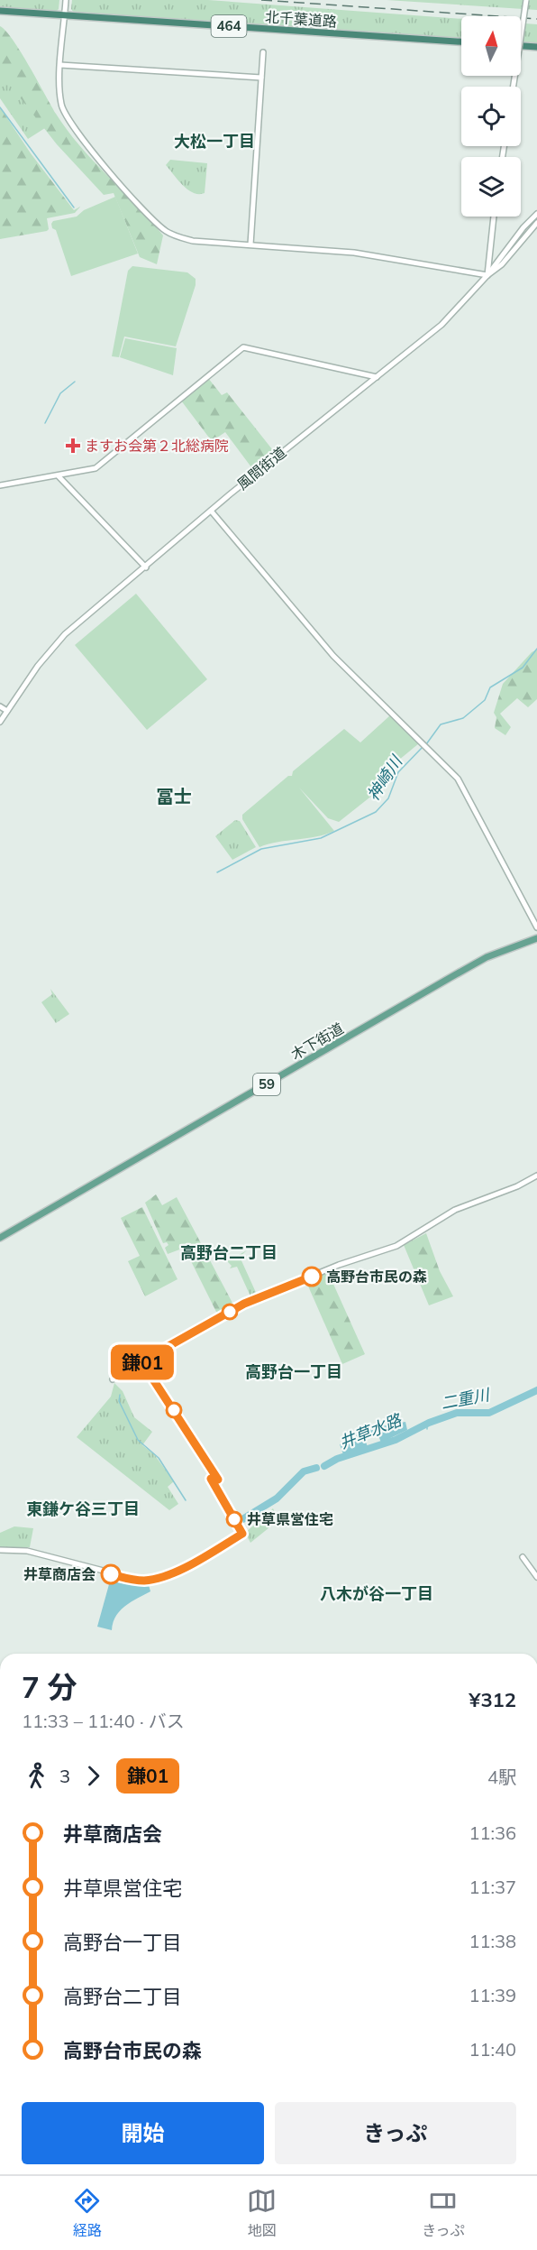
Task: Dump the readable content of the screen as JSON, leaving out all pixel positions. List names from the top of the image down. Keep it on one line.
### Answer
{"streets":{"highway":["北千葉道路","464"],"main road":["木下街道","59"],"street":["風間街道"]},"districts":["大松一丁目","冨士","高野台二丁目","高野台一丁目","東鎌ケ谷三丁目","八木が谷一丁目"],"water":["神崎川","二重川","井草水路"],"places":{"health":["ますお会第２北総病院"],"other":["高野台市民の森","井草県営住宅","井草商店会"]},"lines":["bus line 鎌01"],"north":"top","page":{"on_map":"鎌01","heading":["7 分","11:33 – 11:40 · バス","¥312"],"legs":["3","鎌01","4駅"],"list":[{"name":"井草商店会","value":"11:36"},{"name":"井草県営住宅","value":"11:37"},{"name":"高野台一丁目","value":"11:38"},{"name":"高野台二丁目","value":"11:39"},{"name":"高野台市民の森","value":"11:40"}],"buttons":["開始","きっぷ"],"tabs":["経路","地図","きっぷ"]}}
